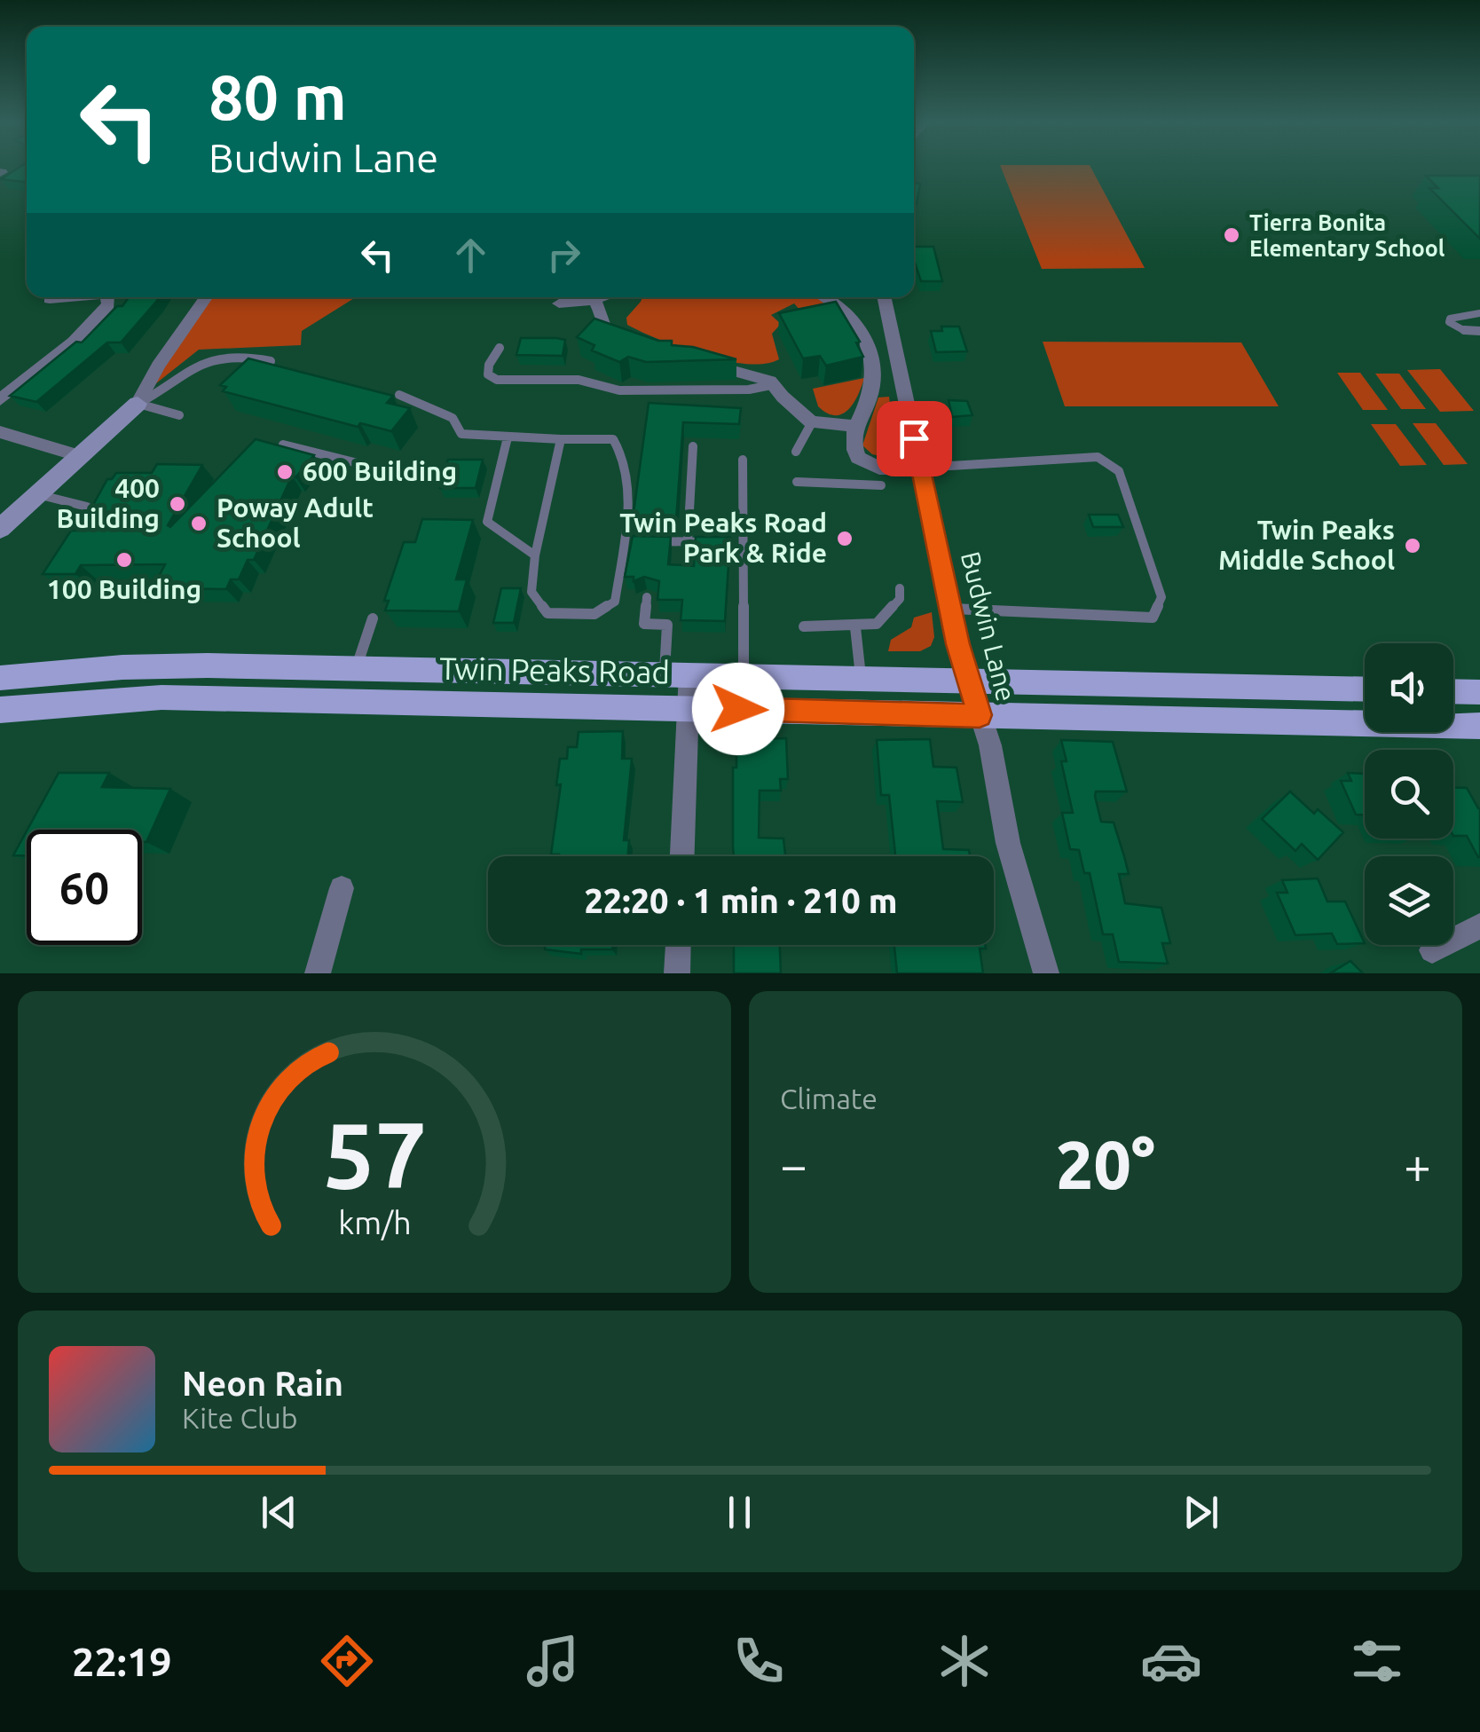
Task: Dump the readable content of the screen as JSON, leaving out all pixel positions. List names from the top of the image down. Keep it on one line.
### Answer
{"streets":{"main road":["Twin Peaks Road"],"street":["Budwin Lane"]},"crossings":[["Budwin Lane","Twin Peaks Road"]],"places":["Tierra Bonita Elementary School","600 Building","400 Building","Poway Adult School","Twin Peaks Road Park & Ride","Twin Peaks Middle School","100 Building"],"page":{"turn":["80 m","Budwin Lane"],"limit":"60","trip":"22:20 · 1 min · 210 m","tile":"Climate","heat":["−","20°","+"],"song":["Neon Rain","Kite Club"],"tabs":"22:19","gauge":["57","km/h"]}}
